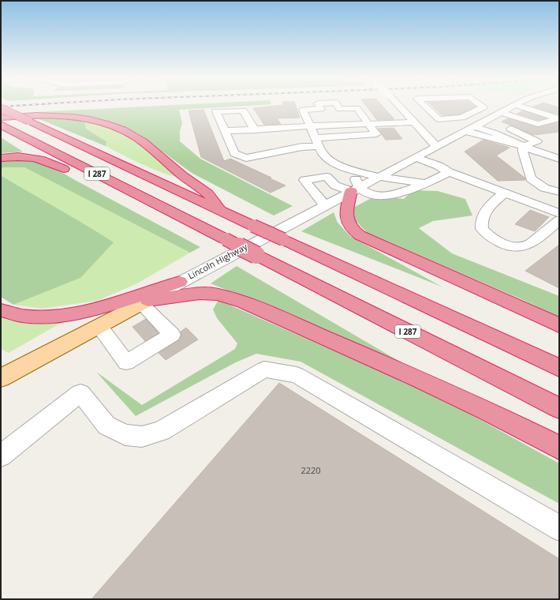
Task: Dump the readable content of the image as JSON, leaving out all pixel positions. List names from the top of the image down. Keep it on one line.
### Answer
{"streets":{"highway":["I 287"],"main road":["Lincoln Highway"]},"house_numbers":["2220"]}
